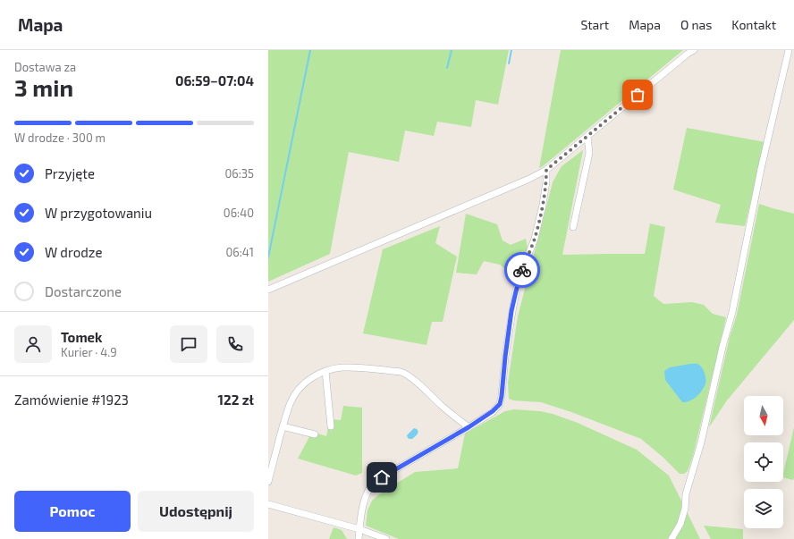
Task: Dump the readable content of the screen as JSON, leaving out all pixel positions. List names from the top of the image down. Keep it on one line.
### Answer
{"north":"bottom","page":{"header":"Mapa","nav":["Start","Mapa","O nas","Kontakt"],"heading":["3 min","Dostawa za","06:59–07:04"],"panel":["Tomek","Kurier · 4.9","Zamówienie #1923","122 zł"],"bar":"W drodze · 300 m","list":[["Przyjęte","06:35"],["W przygotowaniu","06:40"],["W drodze","06:41"],"Dostarczone"],"buttons":["Pomoc","Udostępnij"]}}
